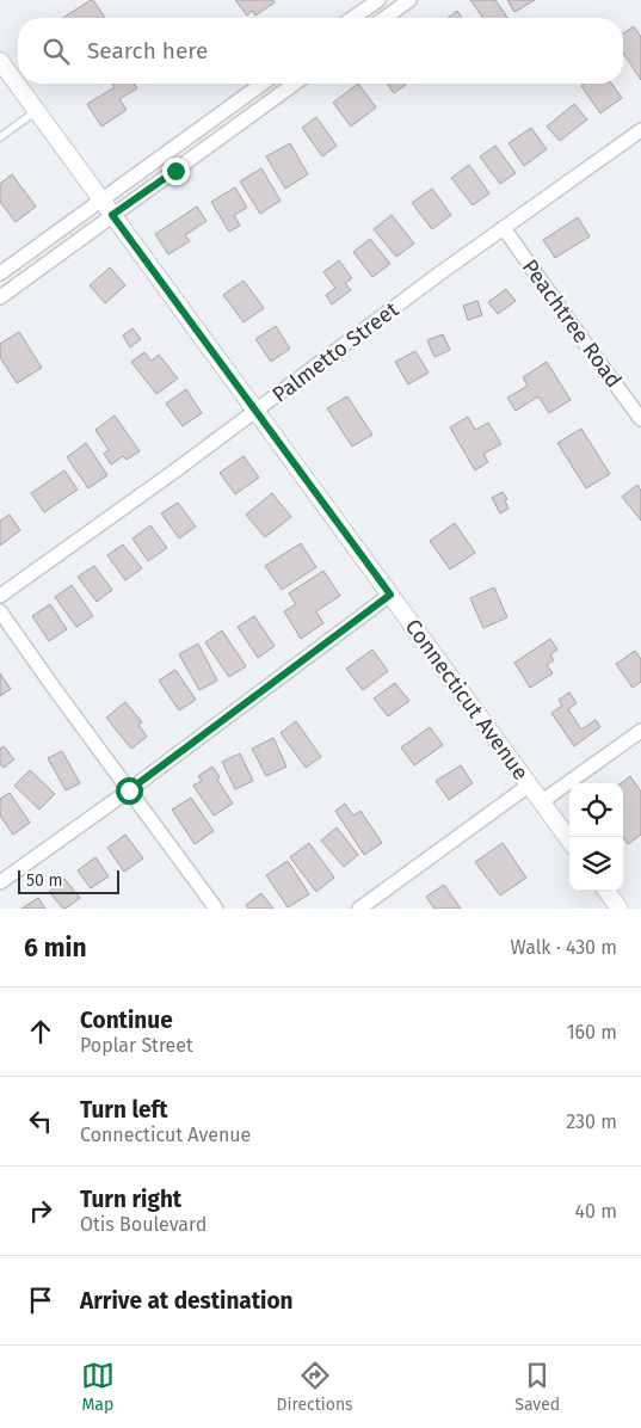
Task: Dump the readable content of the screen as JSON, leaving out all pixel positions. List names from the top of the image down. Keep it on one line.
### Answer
{"streets":{"street":["Peachtree Road","Palmetto Street","Connecticut Avenue"]},"crossings":[["Peachtree Road","Palmetto Street"],["Palmetto Street","Connecticut Avenue"]],"scale_bar":"50 m","page":{"search":"Search here","scale":"50 m","heading":["6 min","Walk · 430 m"],"list":[["Continue","Poplar Street","160 m"],["Turn left","Connecticut Avenue","230 m"],["Turn right","Otis Boulevard","40 m"],"Arrive at destination"],"nav":["Map","Directions","Saved"]}}
